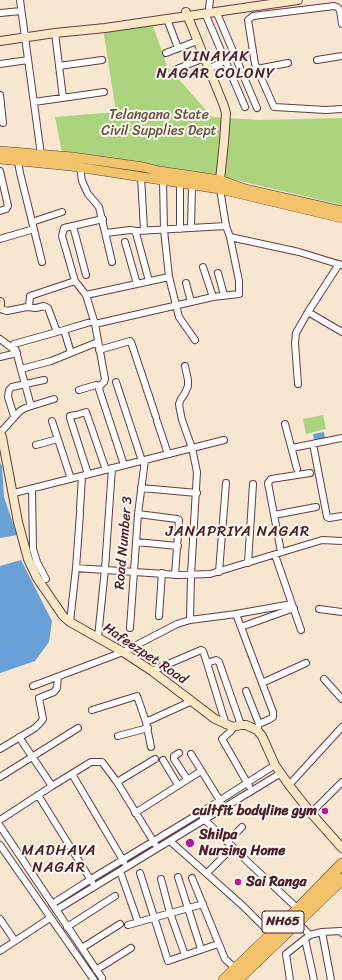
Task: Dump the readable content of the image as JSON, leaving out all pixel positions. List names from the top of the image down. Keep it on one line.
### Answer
{"streets":{"highway":["NH65"],"street":["Road Number 3","Hafeezpet Road"]},"districts":["VINAYAK NAGAR COLONY","JANAPRIYA NAGAR","MADHAVA NAGAR"],"parks":["Telangana State Civil Supplies Dept"],"places":["cultfit bodyline gym","Shilpa Nursing Home","Sai Ranga"]}
